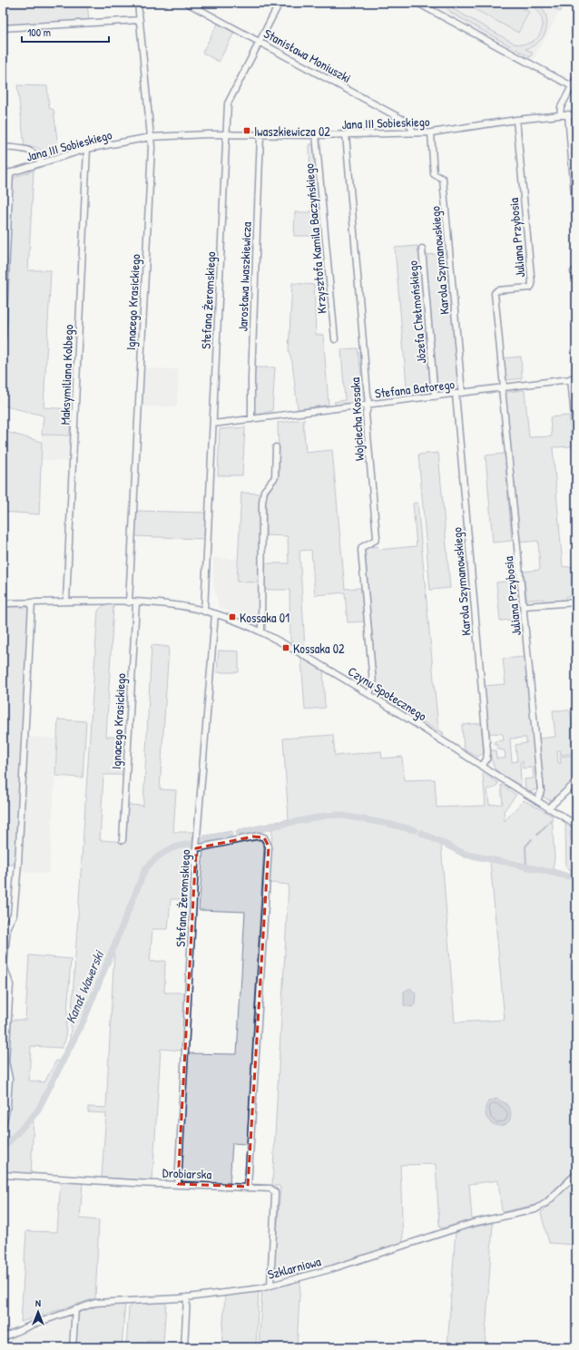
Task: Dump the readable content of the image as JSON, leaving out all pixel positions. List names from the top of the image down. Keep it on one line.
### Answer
{"streets":{"street":["Stanisława Moniuszki","Jana III Sobieskiego","Juliana Przybosia","Krzysztofa Kamila Baczyńskiego","Karola Szymanowskiego","Jarosława Iwaszkiewicza","Stefana Żeromskiego","Ignacego Krasickiego","Józefa Chełmońskiego","Maksymiliana Kolbego","Stefana Batorego","Wojciecha Kossaka","Czynu Społecznego","Drobiarska","Szklarniowa"]},"crossings":[["Stanisława Moniuszki","Jana III Sobieskiego"],["Stanisława Moniuszki","Stefana Żeromskiego"],["Jana III Sobieskiego","Juliana Przybosia"],["Jana III Sobieskiego","Krzysztofa Kamila Baczyńskiego"],["Jana III Sobieskiego","Karola Szymanowskiego"],["Jana III Sobieskiego","Jarosława Iwaszkiewicza"],["Jana III Sobieskiego","Stefana Żeromskiego"],["Jana III Sobieskiego","Ignacego Krasickiego"],["Jana III Sobieskiego","Maksymiliana Kolbego"],["Jana III Sobieskiego","Wojciecha Kossaka"],["Juliana Przybosia","Stefana Batorego"],["Juliana Przybosia","Czynu Społecznego"],["Karola Szymanowskiego","Stefana Batorego"],["Karola Szymanowskiego","Czynu Społecznego"],["Jarosława Iwaszkiewicza","Stefana Batorego"],["Stefana Żeromskiego","Stefana Batorego"],["Stefana Żeromskiego","Czynu Społecznego"],["Stefana Żeromskiego","Drobiarska"],["Ignacego Krasickiego","Czynu Społecznego"],["Józefa Chełmońskiego","Stefana Batorego"],["Maksymiliana Kolbego","Czynu Społecznego"],["Stefana Batorego","Wojciecha Kossaka"],["Wojciecha Kossaka","Czynu Społecznego"],["Drobiarska","Szklarniowa"]],"water":["Kanał Wawerski"],"places":{"transit":["Iwaszkiewicza 02","Kossaka 01","Kossaka 02"]},"scale_bar":"100 m","north":"top"}
